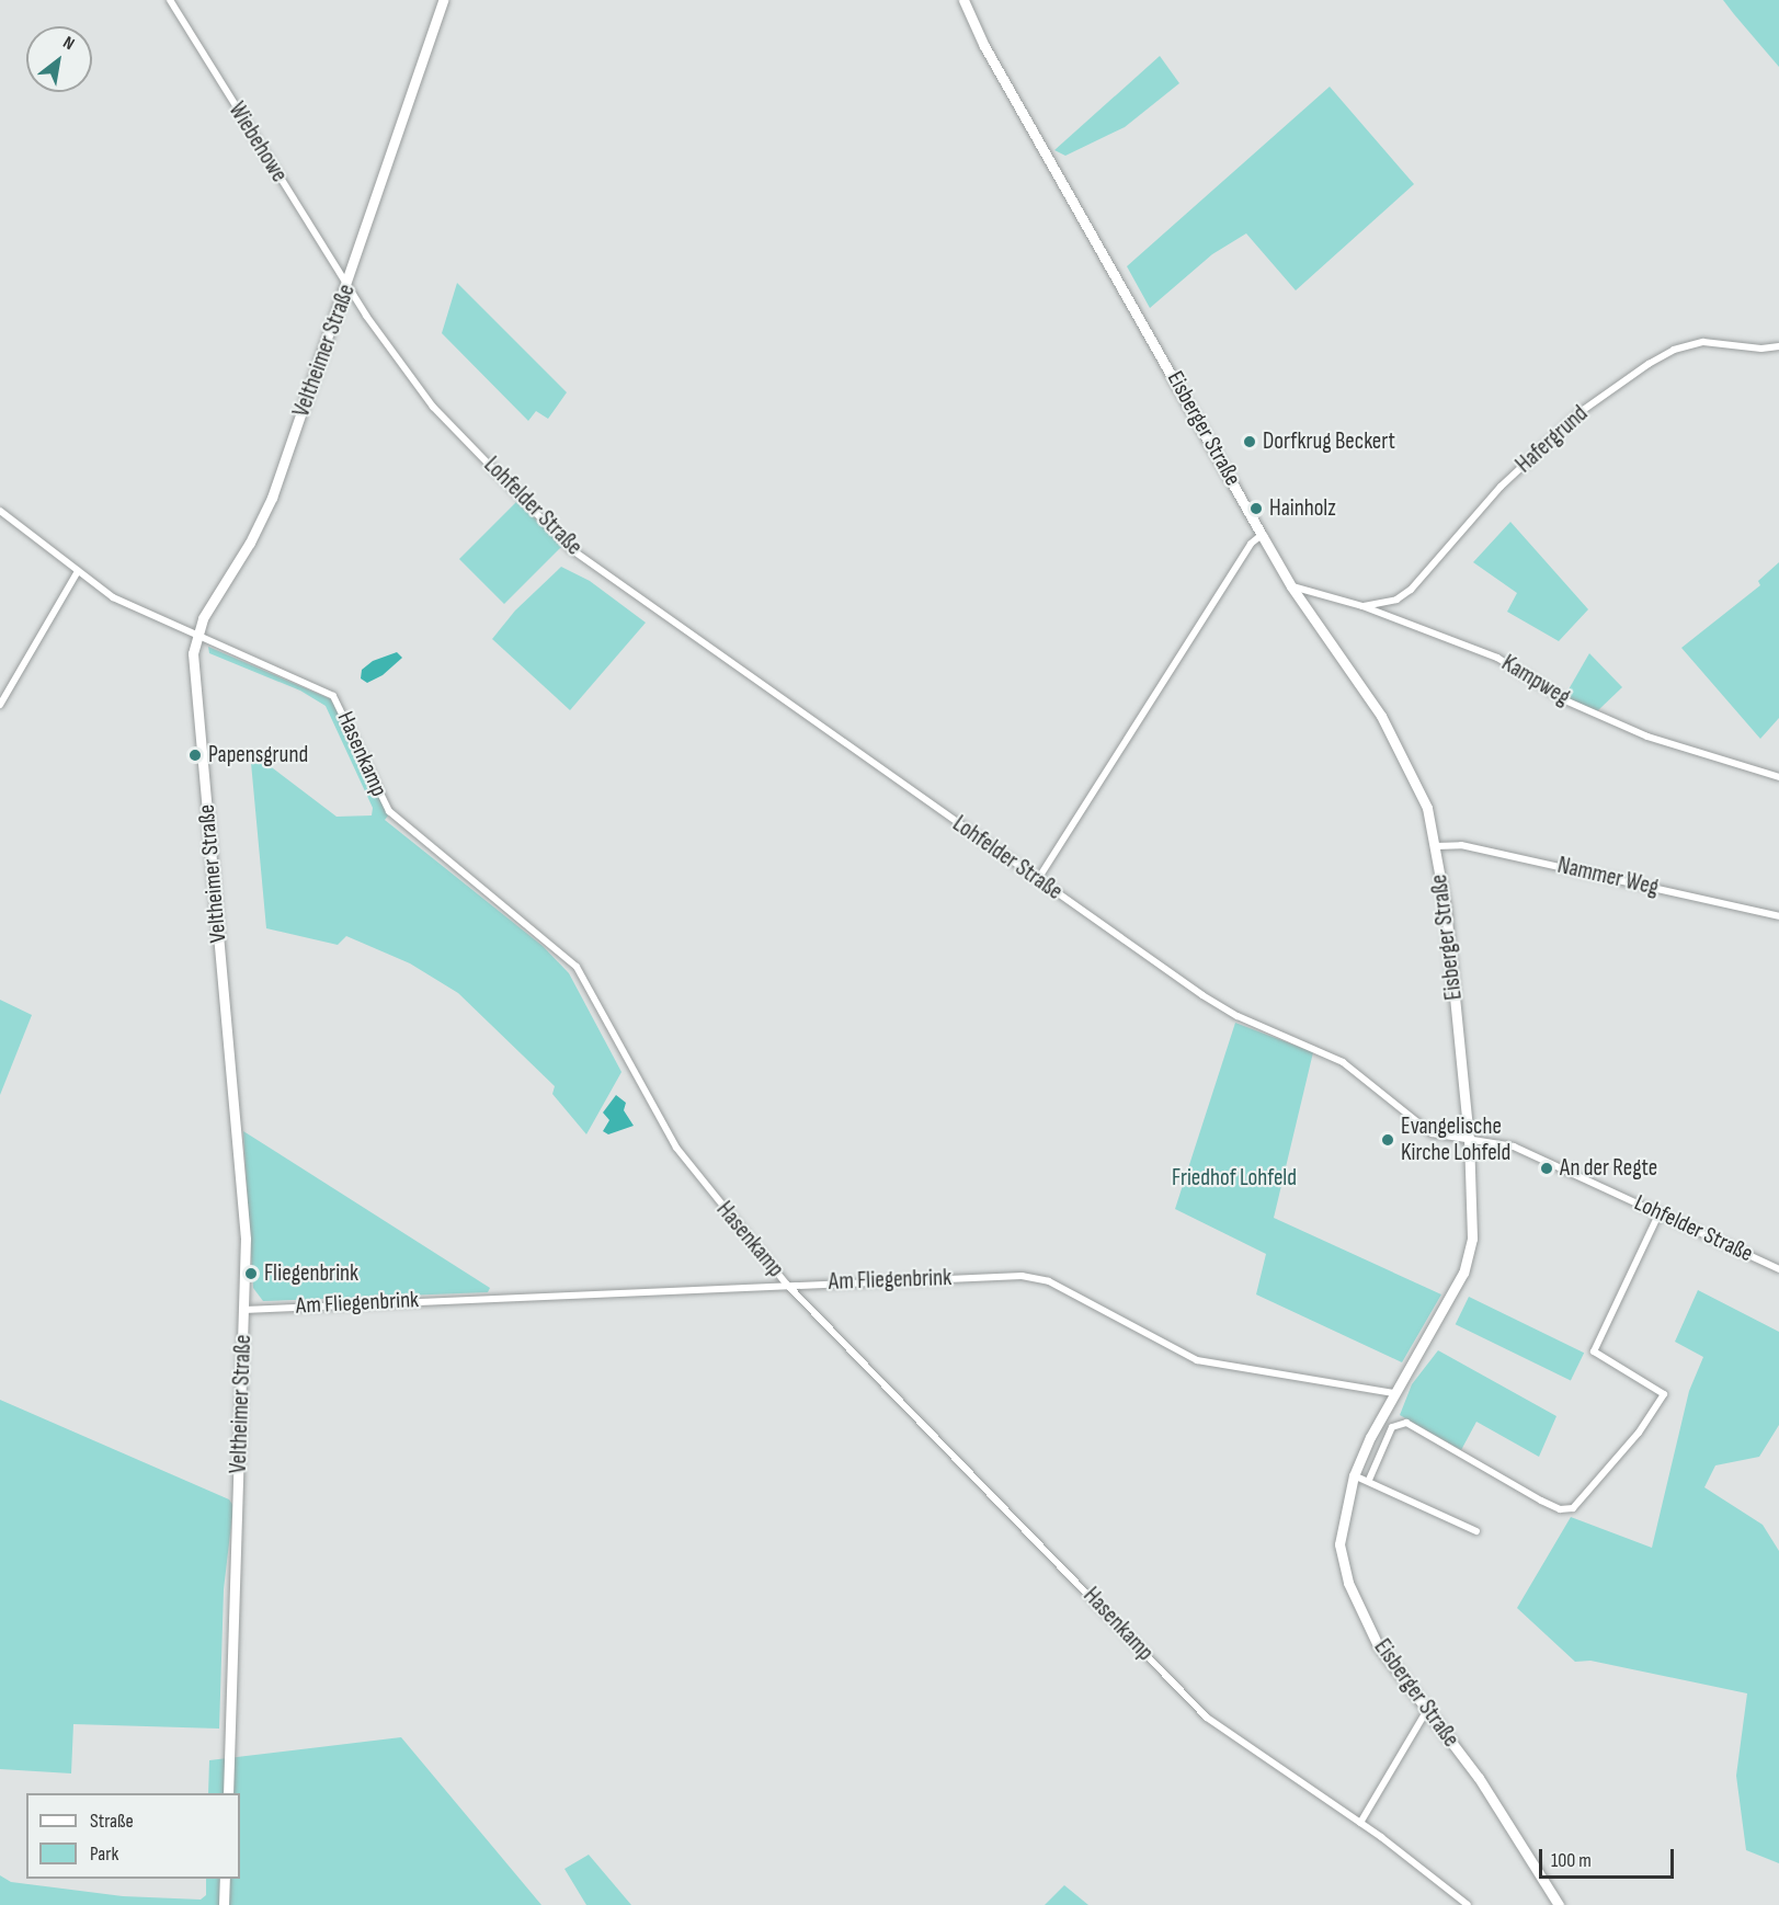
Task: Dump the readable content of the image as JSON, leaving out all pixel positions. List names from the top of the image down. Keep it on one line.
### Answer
{"streets":{"main road":["Veltheimer Straße","Eisberger Straße"],"street":["Wiebehowe","Hafergrund","Lohfelder Straße","Kampweg","Hasenkamp","Nammer Weg","Am Fliegenbrink"]},"crossings":[["Wiebehowe","Veltheimer Straße"],["Wiebehowe","Lohfelder Straße"],["Veltheimer Straße","Lohfelder Straße"],["Veltheimer Straße","Hasenkamp"],["Veltheimer Straße","Am Fliegenbrink"],["Eisberger Straße","Lohfelder Straße"],["Eisberger Straße","Kampweg"],["Eisberger Straße","Nammer Weg"],["Eisberger Straße","Am Fliegenbrink"],["Hafergrund","Kampweg"],["Hasenkamp","Am Fliegenbrink"]],"parks":["Friedhof Lohfeld"],"places":["Dorfkrug Beckert","Hainholz","Papensgrund","Evangelische Kirche Lohfeld","An der Regte","Fliegenbrink"],"legend":["Straße","Park"],"scale_bar":"100 m","north":"top right"}
